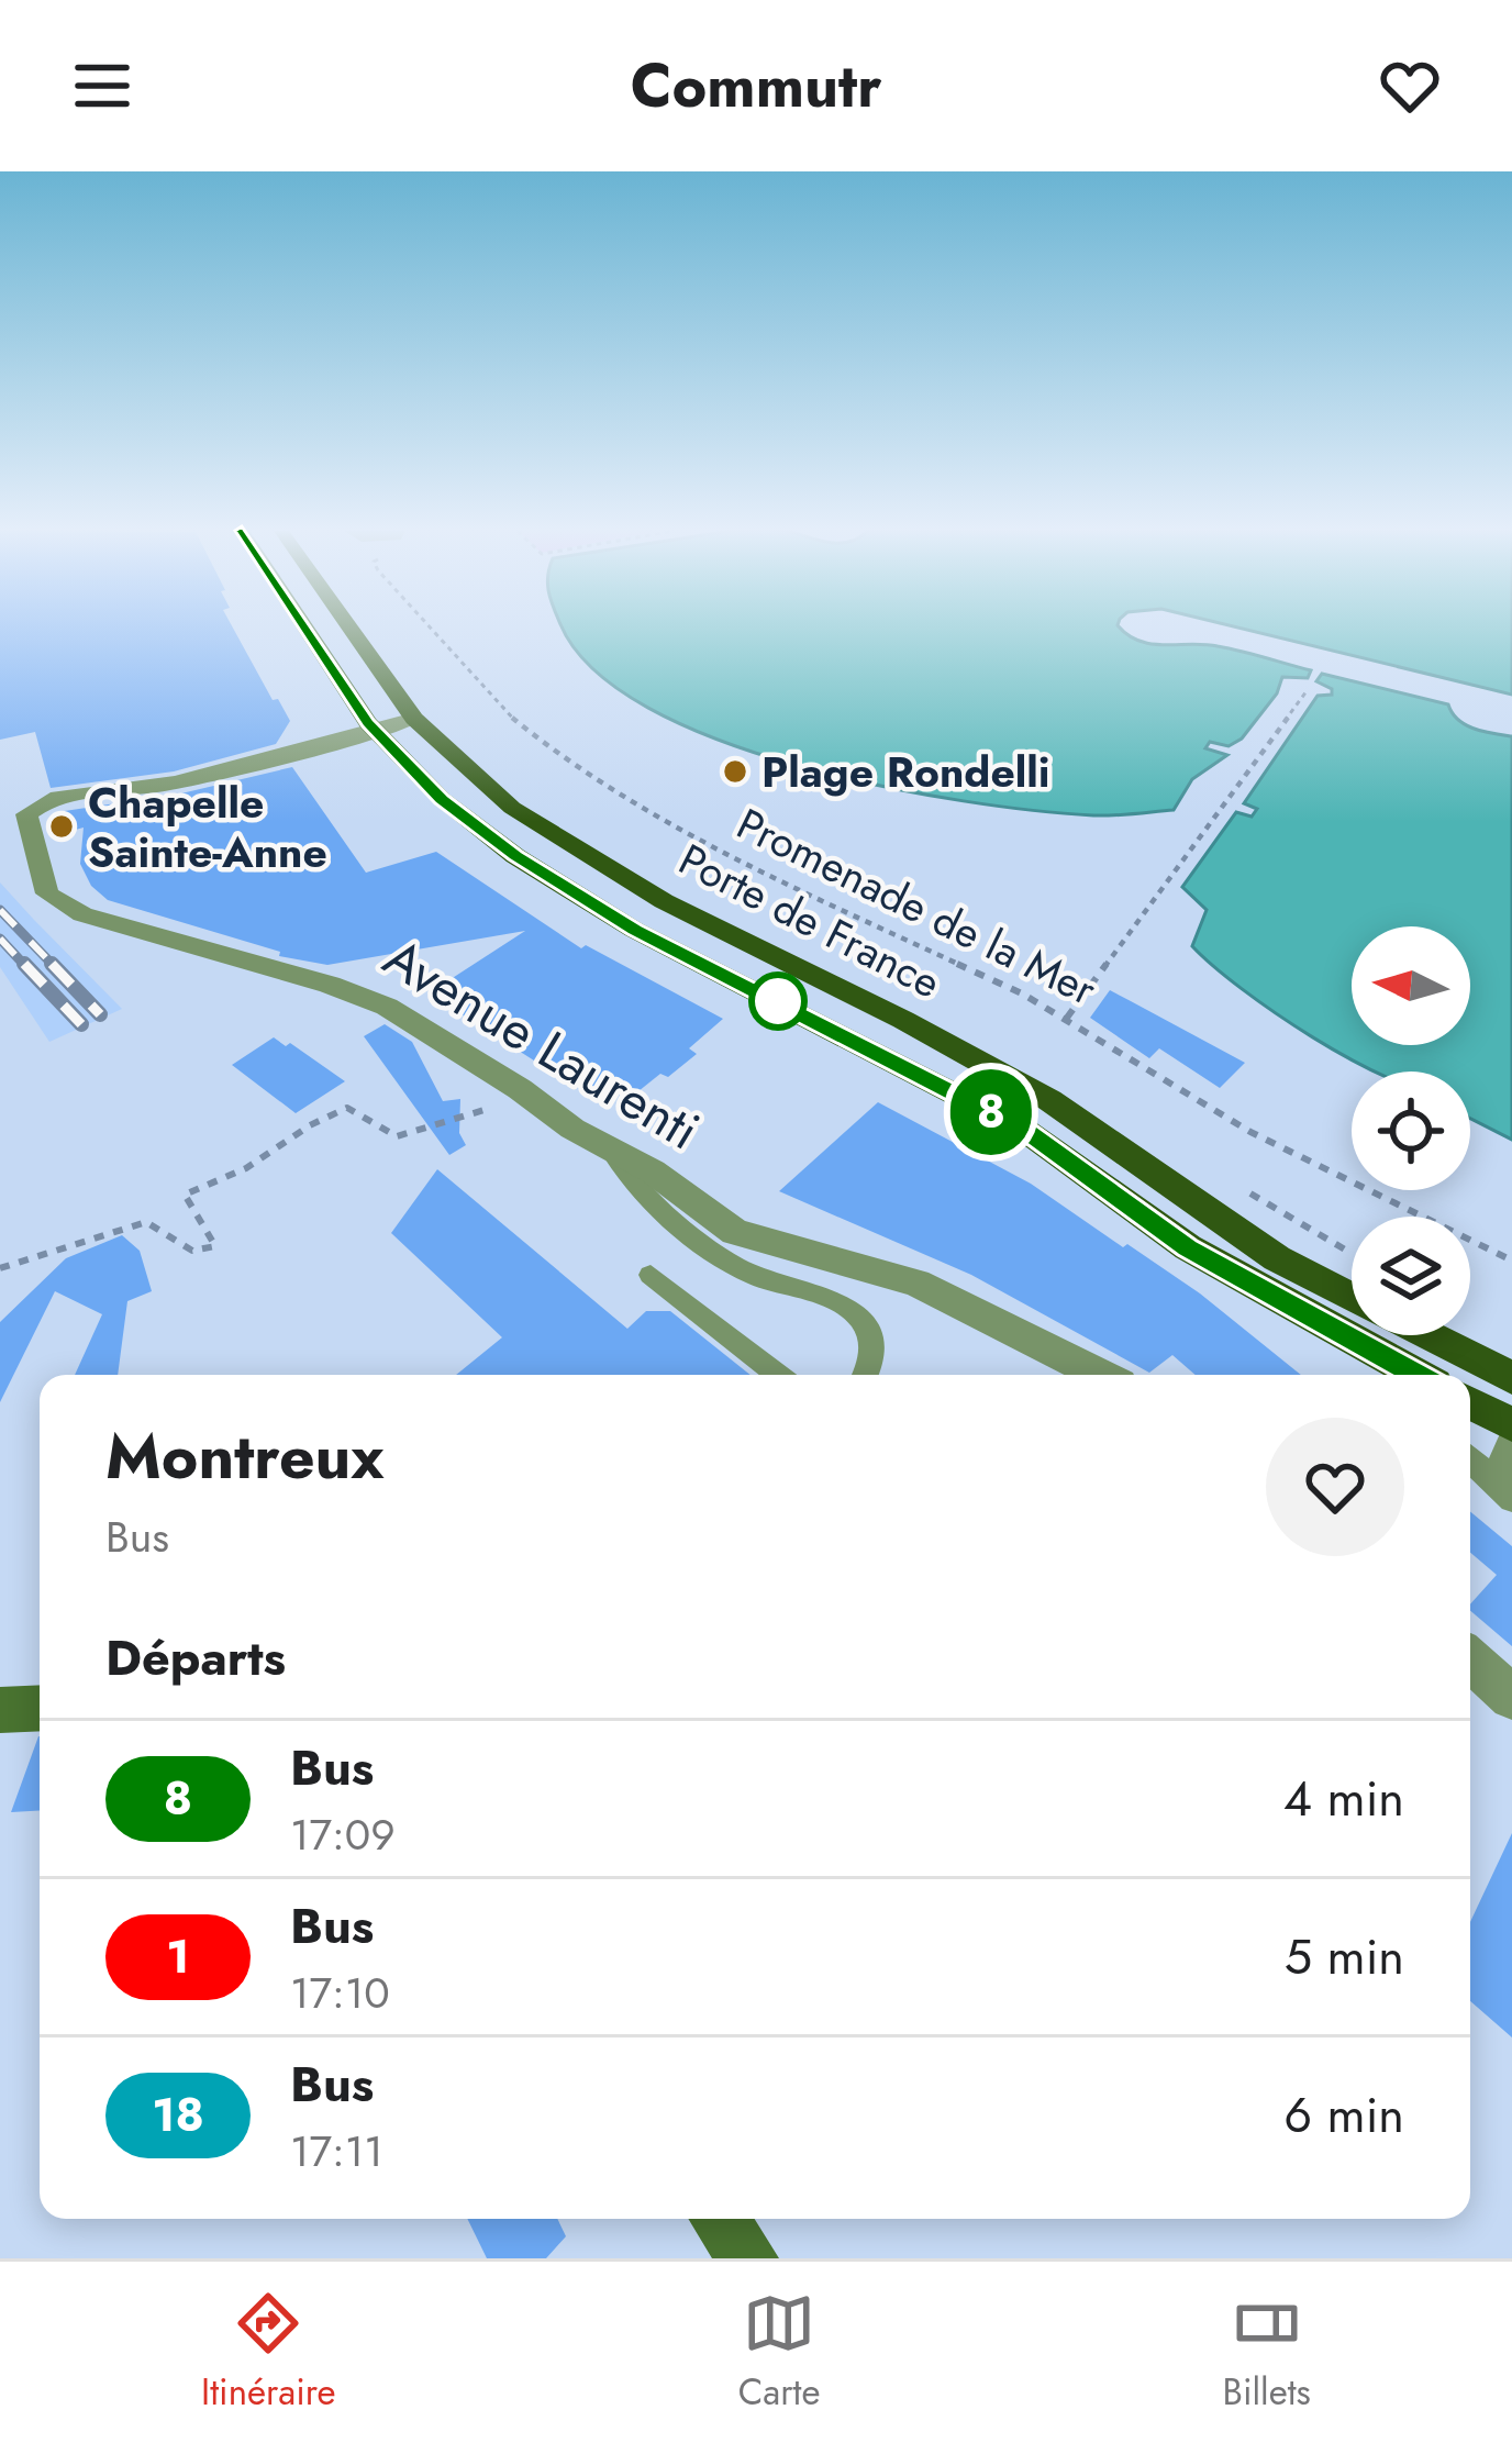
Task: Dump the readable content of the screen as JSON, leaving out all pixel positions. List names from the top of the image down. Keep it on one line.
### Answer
{"streets":{"main road":["Porte de France"],"street":["Avenue Laurenti"],"path":["Promenade de la Mer"]},"crossings":[["Porte de France","Avenue Laurenti"]],"places":["Plage Rondelli","Chapelle Sainte-Anne"],"lines":["bus line 8"],"north":"left","page":{"header":"Commutr","on_map":"8","heading":[["Montreux","Bus"],"Départs"],"list":[{"mark":"8","name":"Bus","note":"17:09","value":"4 min"},{"mark":"1","name":"Bus","note":"17:10","value":"5 min"},{"mark":"18","name":"Bus","note":"17:11","value":"6 min"}],"tabs":["Itinéraire","Carte","Billets"]}}
